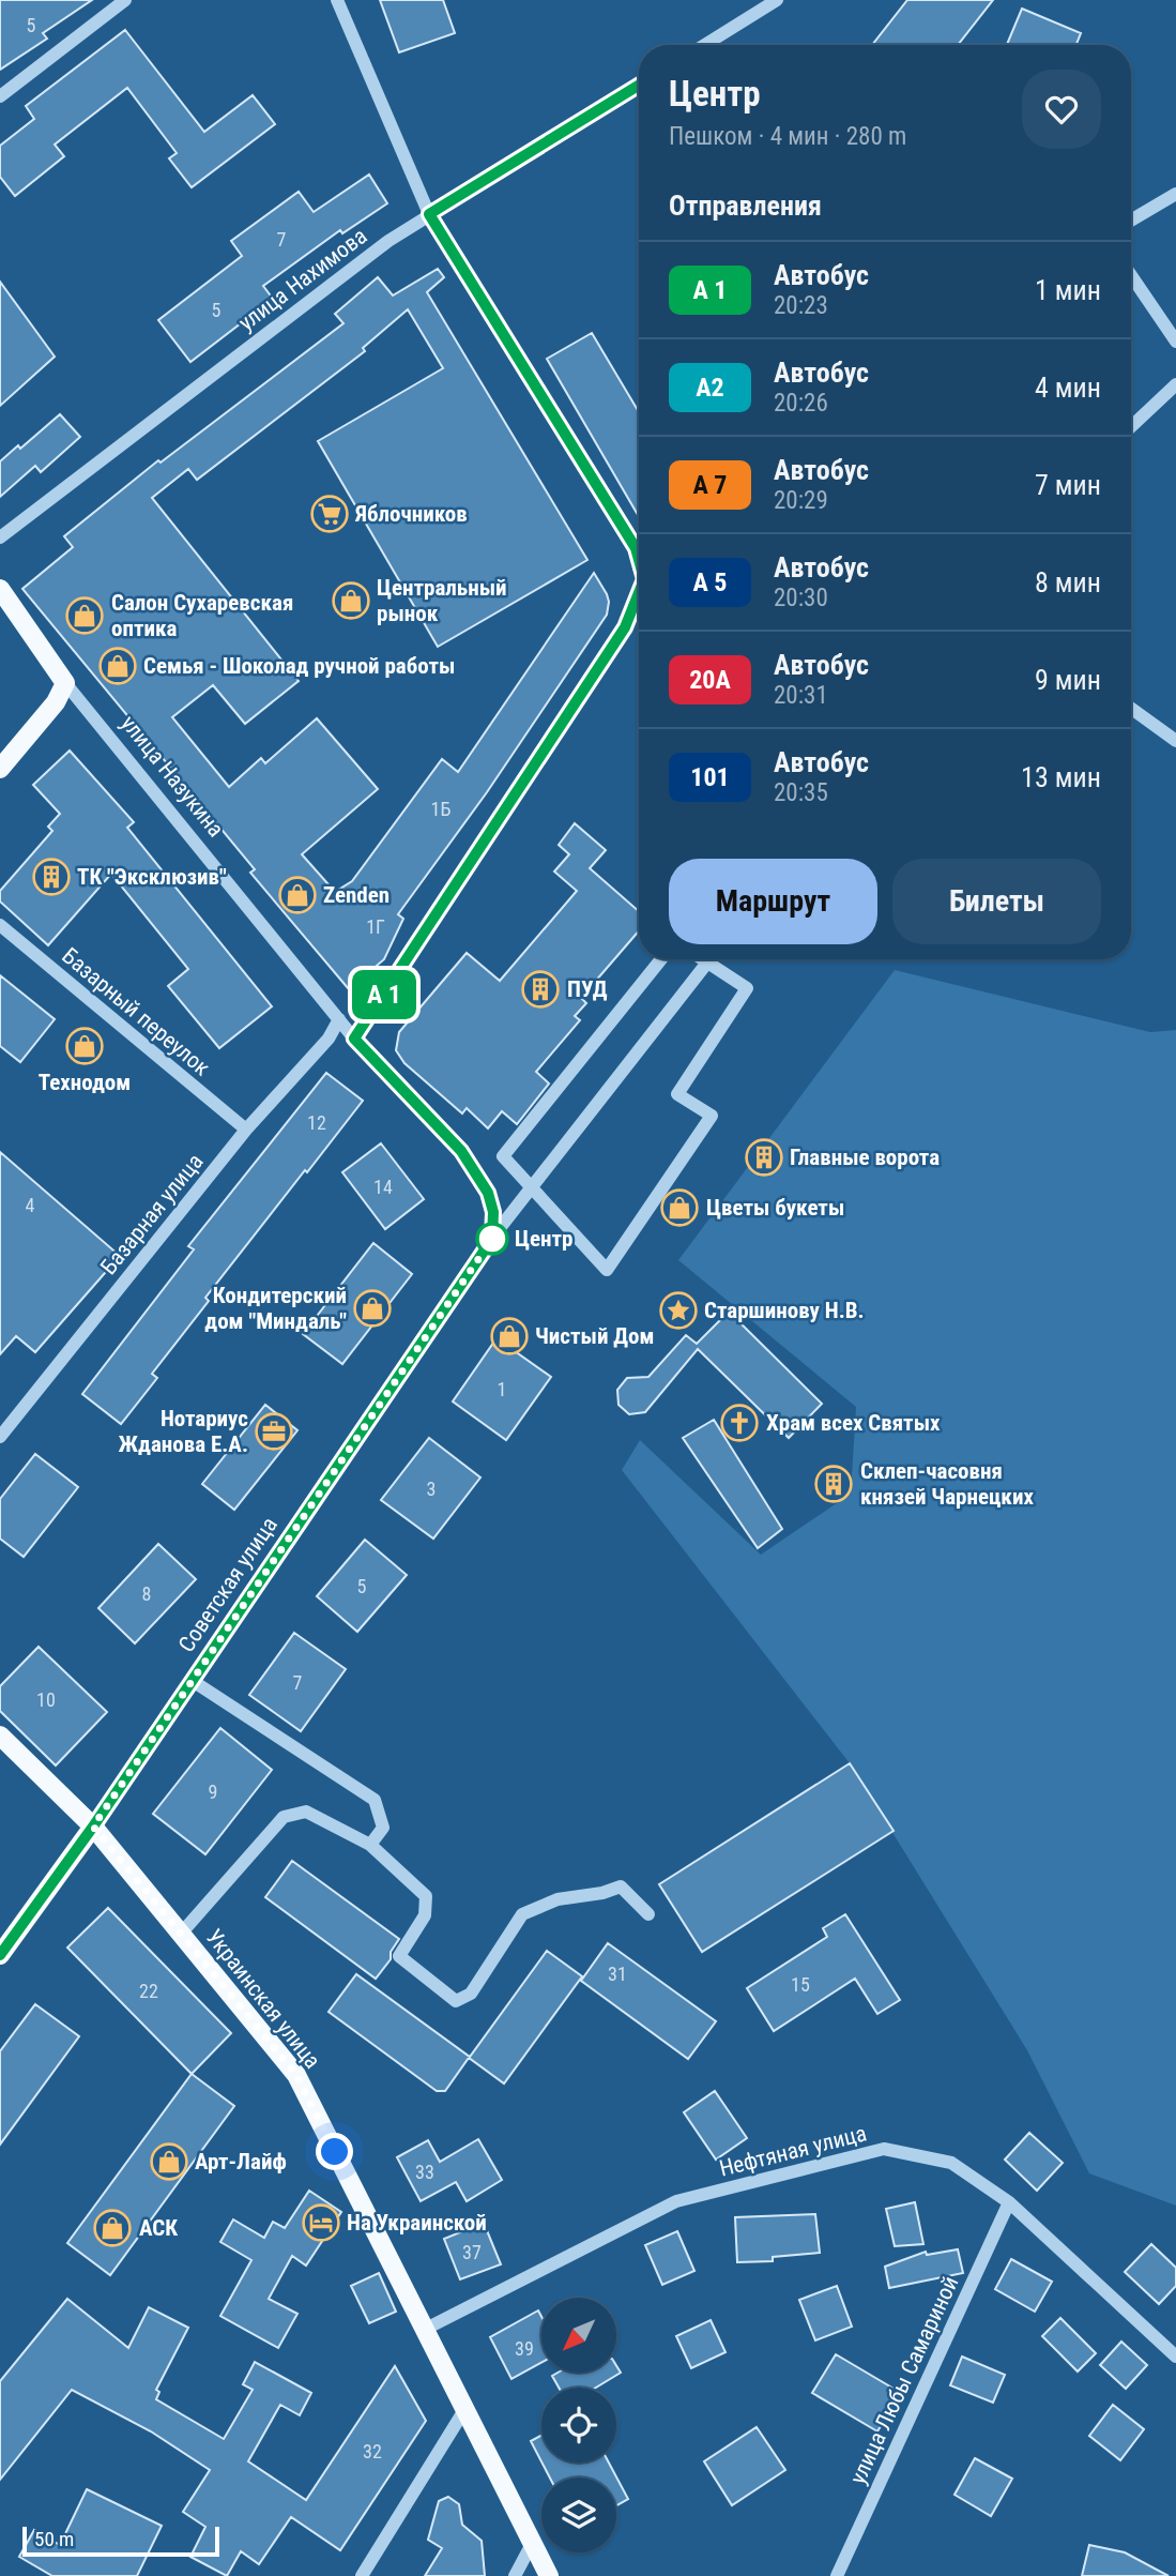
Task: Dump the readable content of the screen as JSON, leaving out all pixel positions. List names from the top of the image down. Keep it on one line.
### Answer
{"streets":{"main road":["улица Назукина","Советская улица","Украинская улица"],"street":["улица Нахимова","Базарный переулок","Базарная улица","Нефтяная улица","улица Любы Самариной"]},"crossings":[["улица Назукина","Базарная улица"],["улица Назукина","Советская улица"],["Базарный переулок","Базарная улица"],["Советская улица","Украинская улица"],["Украинская улица","Нефтяная улица"],["Нефтяная улица","улица Любы Самариной"]],"places":{"supermarket":["Яблочников"],"shop":["Центральный рынок","Салон Сухаревская оптика","Семья - Шоколад ручной работы","Zenden","Технодом","Цветы букеты","Кондитерский дом \"Миндаль\"","Чистый Дом","Арт-Лайф","АСК"],"building":["ТК \"Эксклюзив\"","ПУД","Главные ворота","Склеп-часовня князей Чарнецких"],"other":["Центр"],"place":["Старшинову Н.В."],"church":["Храм всех Святых"],"office":["Нотариус Жданова Е.А."],"hotel":["На Украинской"]},"house_numbers":["5","7","5","1Б","1Г","12","14","4","1","3","5","8","7","10","9","31","15","22","33","37","39","32"],"scale_bar":"50 m","north":"bottom left","page":{"on_map":"A 1","heading":[["Центр","Пешком · 4 мин · 280 m"],"Отправления"],"list":[{"mark":"A 1","name":"Автобус","note":"20:23","value":"1 мин"},{"mark":"A2","name":"Автобус","note":"20:26","value":"4 мин"},{"mark":"A 7","name":"Автобус","note":"20:29","value":"7 мин"},{"mark":"A 5","name":"Автобус","note":"20:30","value":"8 мин"},{"mark":"20А","name":"Автобус","note":"20:31","value":"9 мин"},{"mark":"101","name":"Автобус","note":"20:35","value":"13 мин"}],"buttons":["Маршрут","Билеты"],"scale":"50 m"}}
